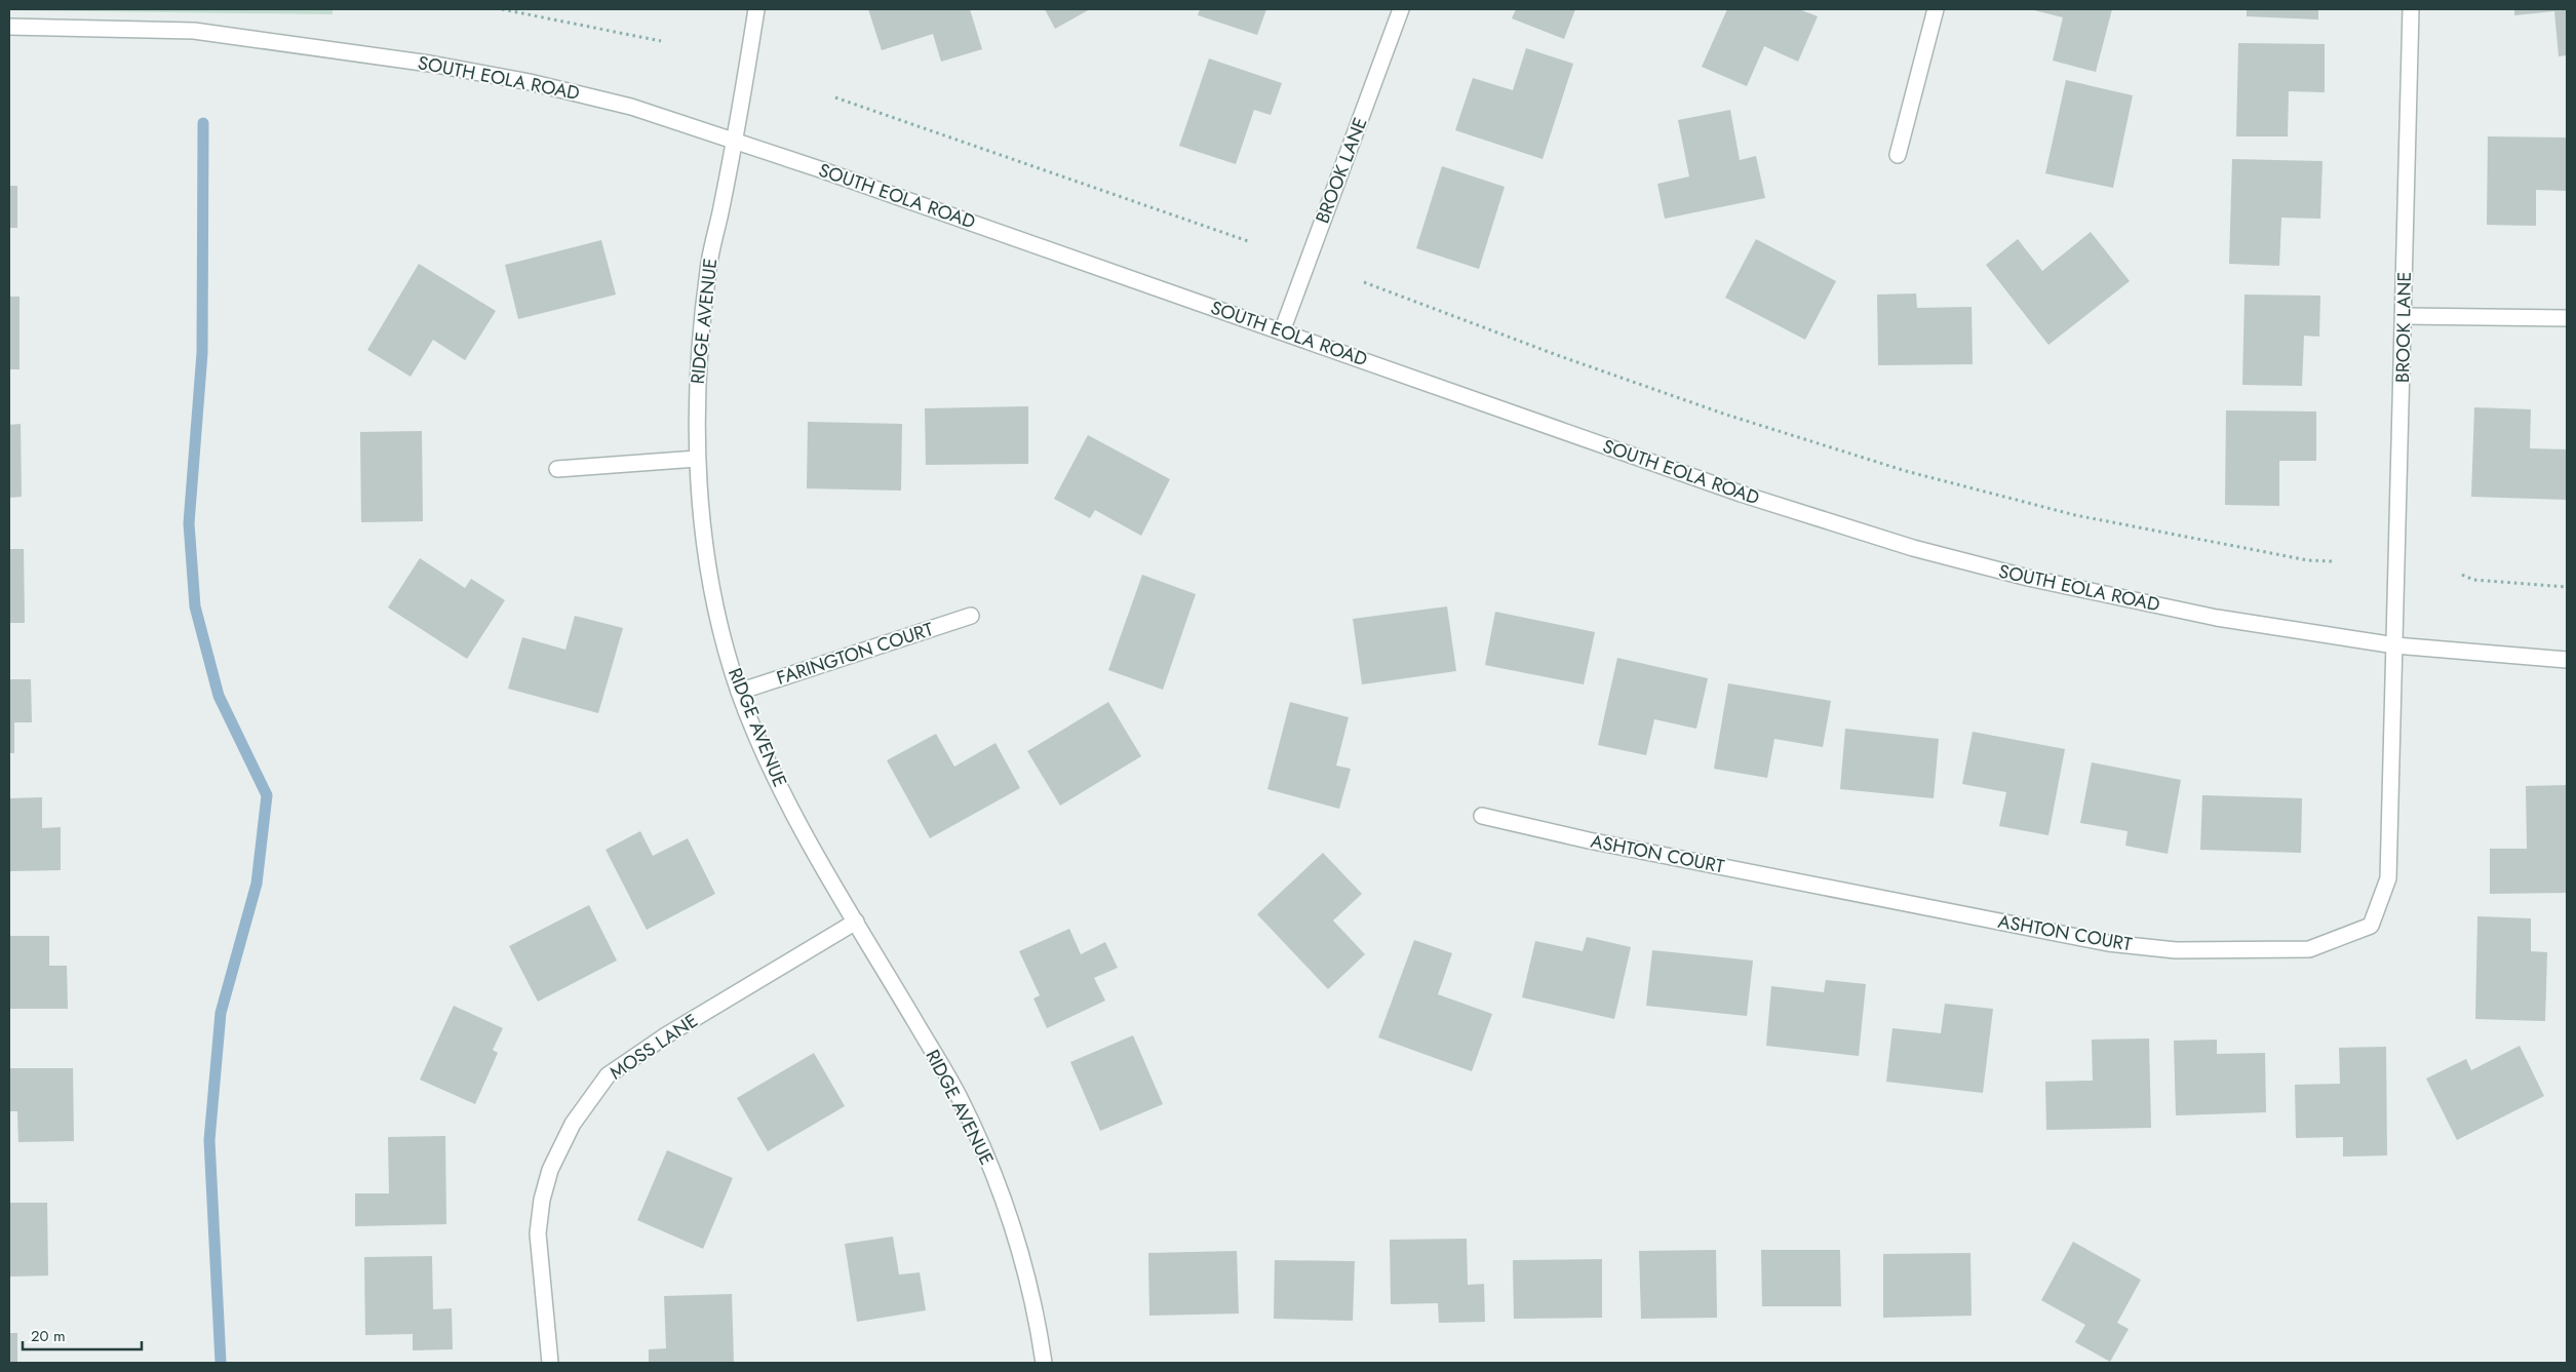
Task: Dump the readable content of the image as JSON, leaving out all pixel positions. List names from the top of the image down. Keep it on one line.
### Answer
{"streets":{"street":["SOUTH EOLA ROAD","BROOK LANE","RIDGE AVENUE","FARINGTON COURT","ASHTON COURT","MOSS LANE"]},"crossings":[["SOUTH EOLA ROAD","BROOK LANE"],["SOUTH EOLA ROAD","RIDGE AVENUE"],["SOUTH EOLA ROAD","ASHTON COURT"],["BROOK LANE","ASHTON COURT"],["RIDGE AVENUE","FARINGTON COURT"],["RIDGE AVENUE","MOSS LANE"]],"scale_bar":"20 m"}
